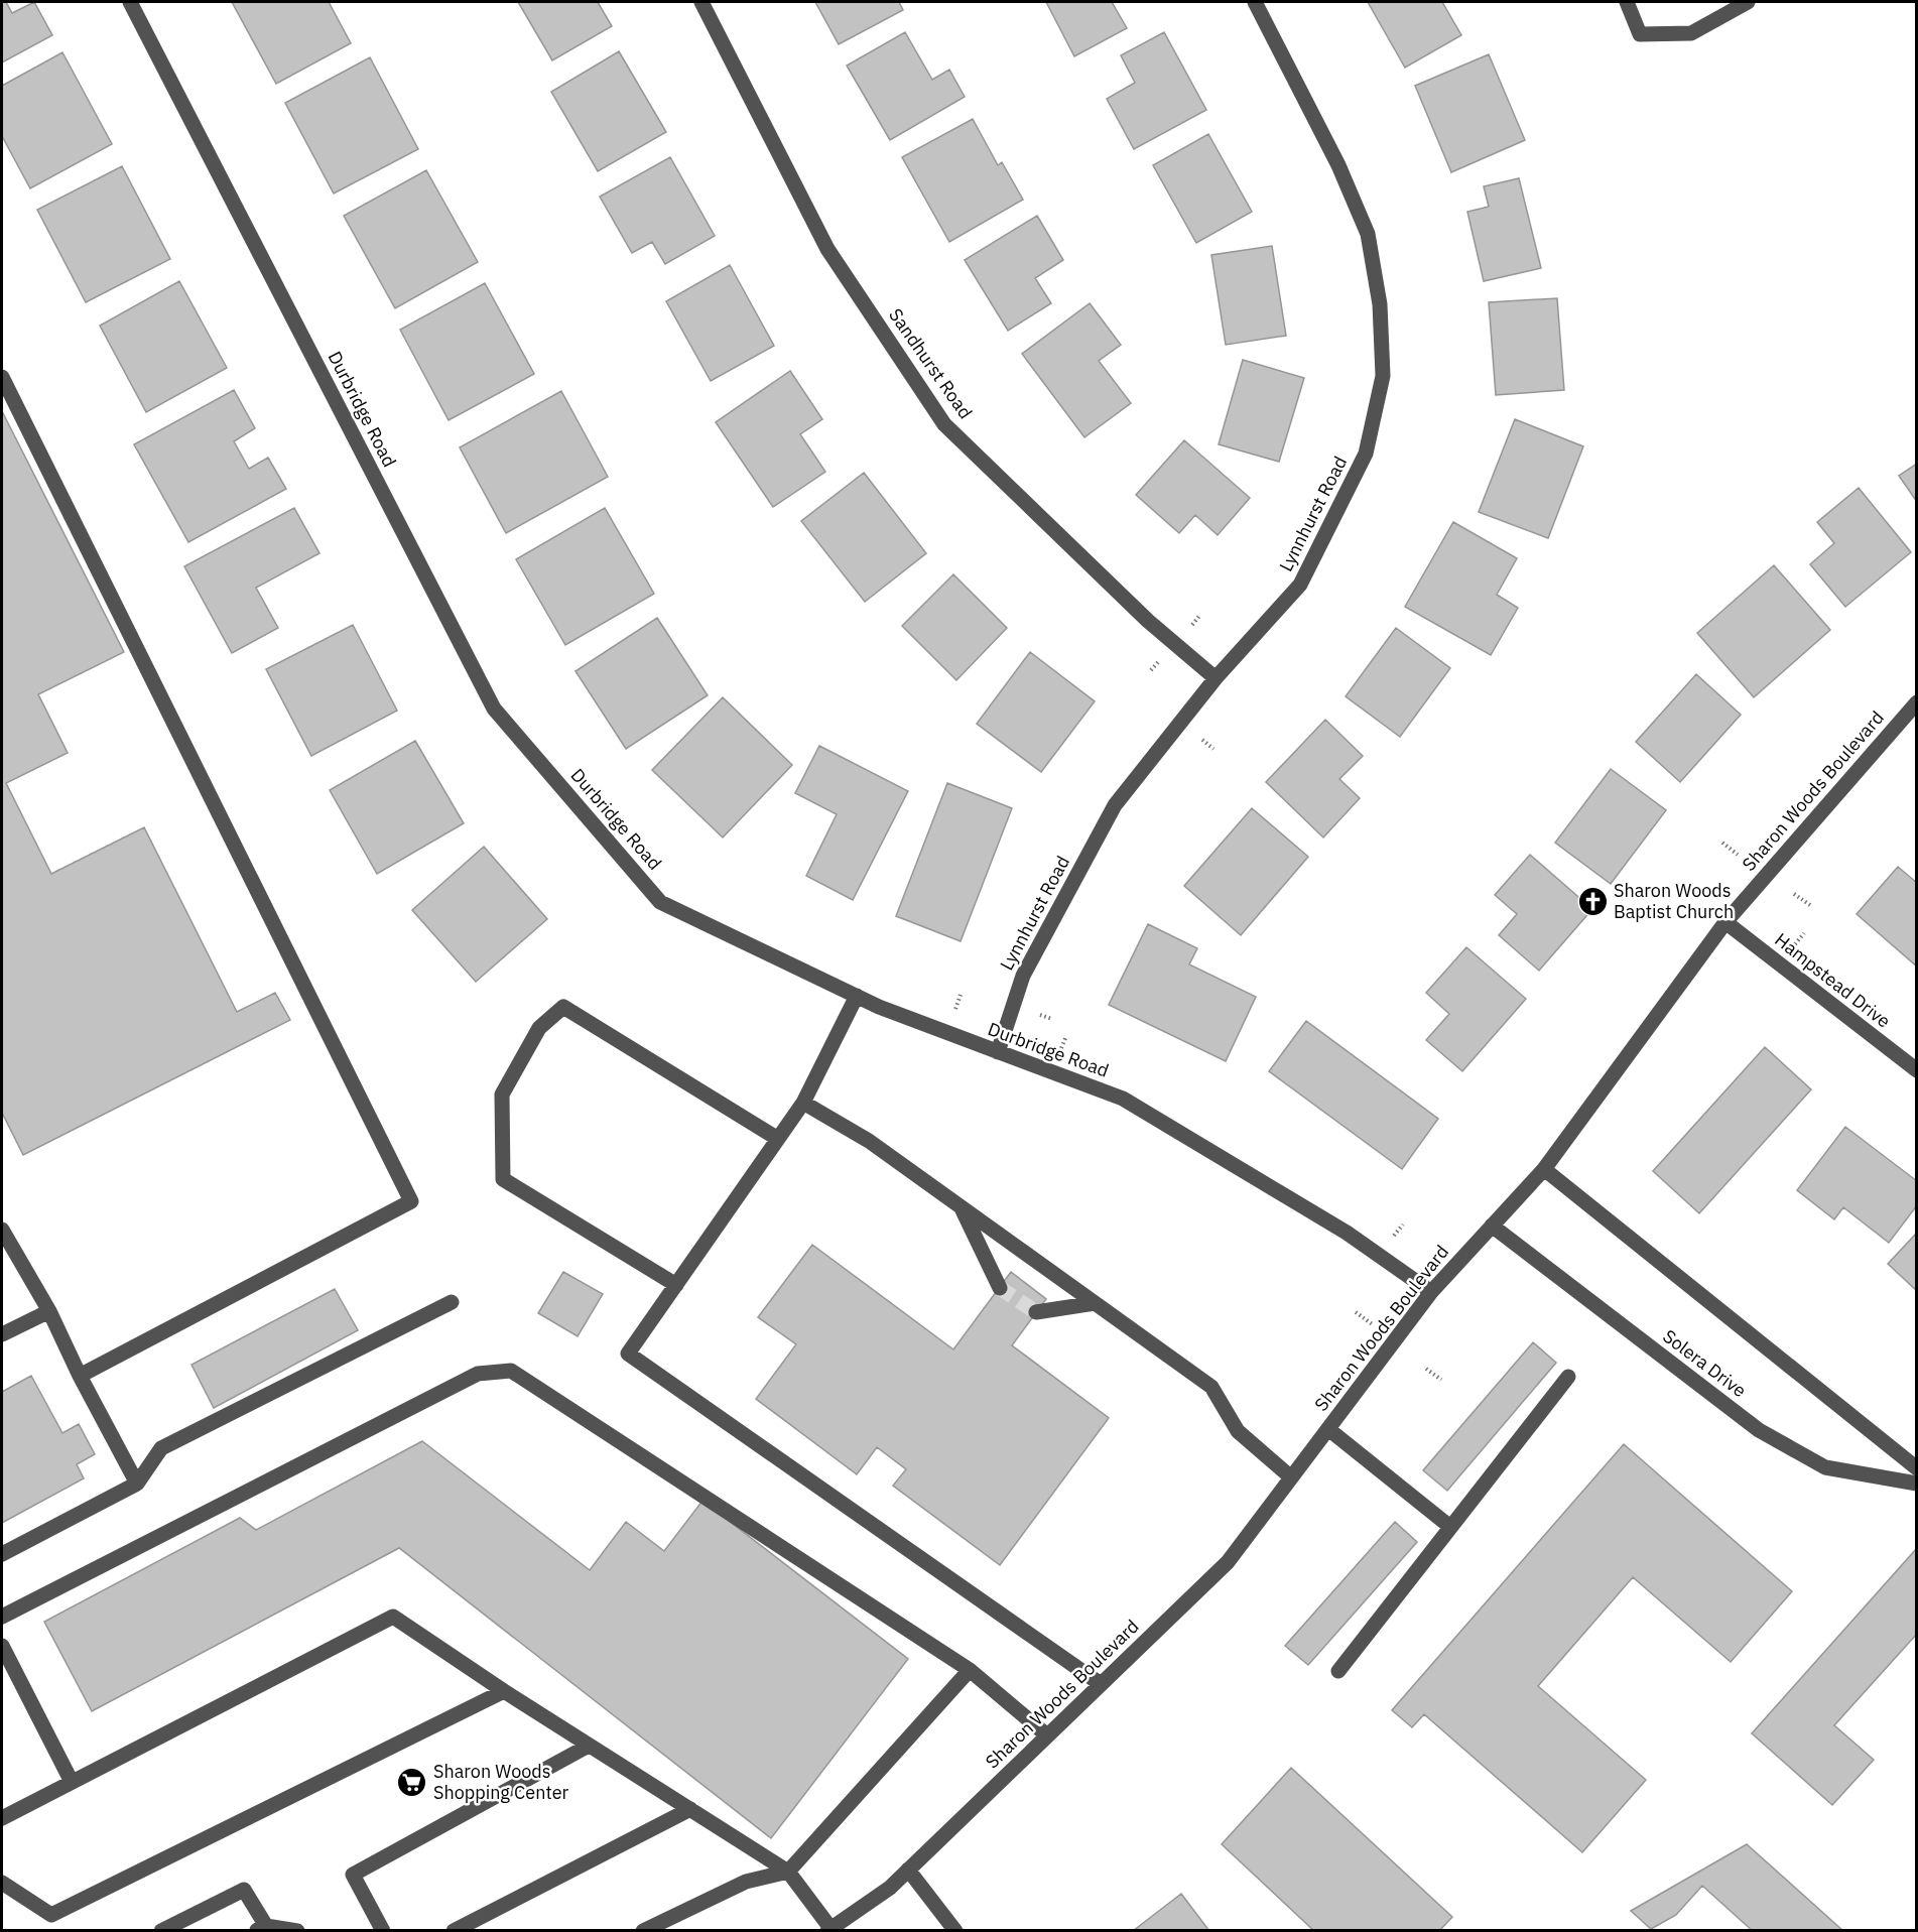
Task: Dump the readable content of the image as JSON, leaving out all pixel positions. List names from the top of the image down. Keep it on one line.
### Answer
{"streets":{"street":["Sandhurst Road","Durbridge Road","Lynnhurst Road","Sharon Woods Boulevard","Hampstead Drive","Solera Drive"]},"crossings":[["Sandhurst Road","Lynnhurst Road"],["Durbridge Road","Lynnhurst Road"],["Durbridge Road","Sharon Woods Boulevard"],["Sharon Woods Boulevard","Hampstead Drive"],["Sharon Woods Boulevard","Solera Drive"]],"places":{"church":["Sharon Woods Baptist Church"],"supermarket":["Sharon Woods Shopping Center"]}}
